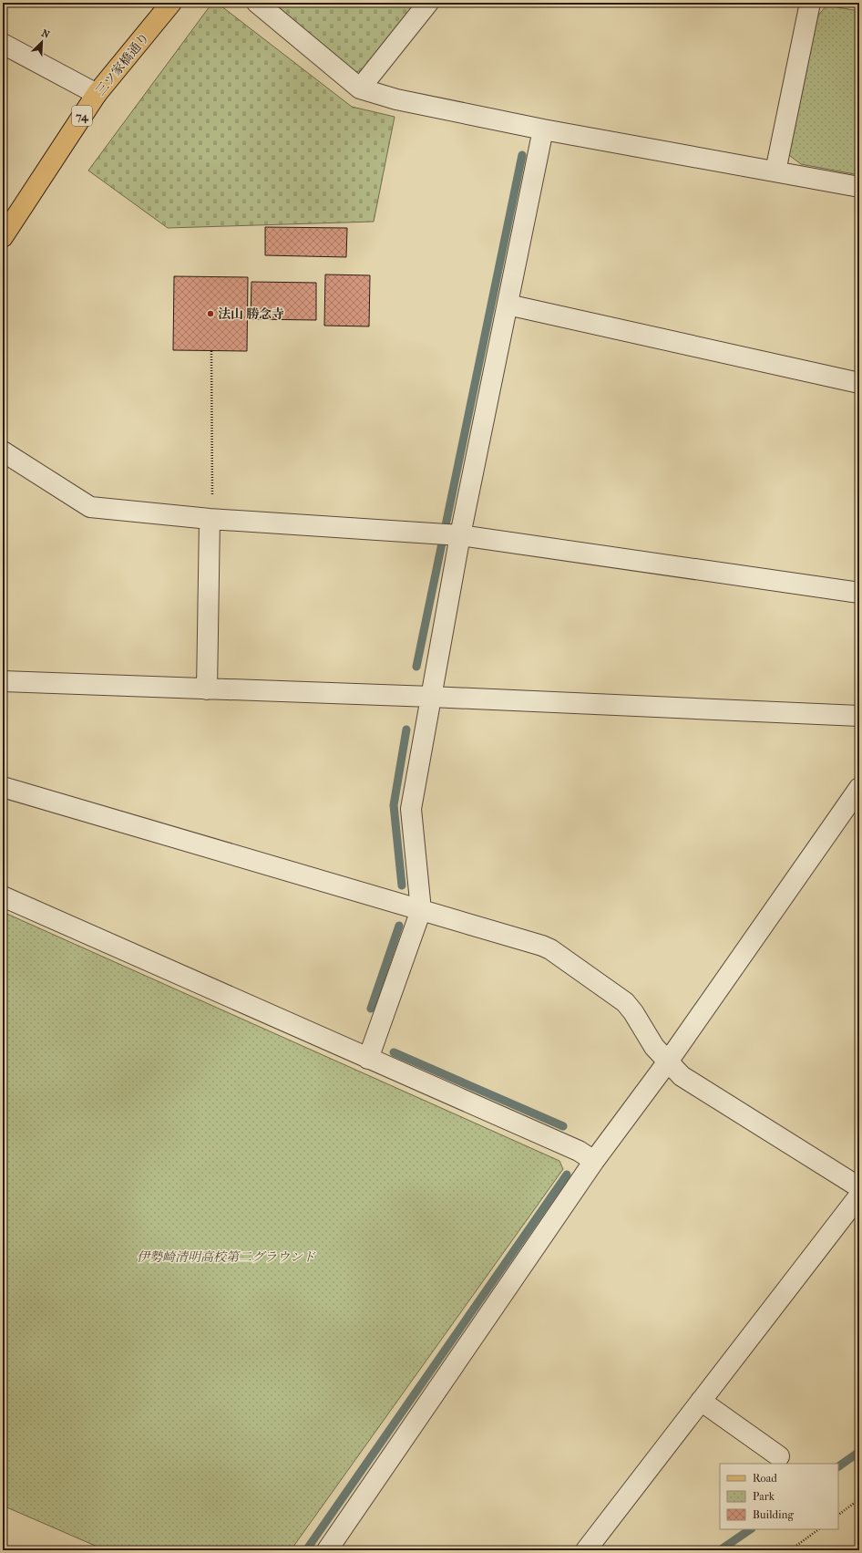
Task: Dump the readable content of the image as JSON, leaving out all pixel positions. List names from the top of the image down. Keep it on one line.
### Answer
{"streets":{"main road":["三ツ家橋通り","74"]},"parks":["伊勢崎清明高校第二グラウンド"],"places":["法山 勝念寺"],"legend":["Road","Park","Building"],"north":"top right"}
